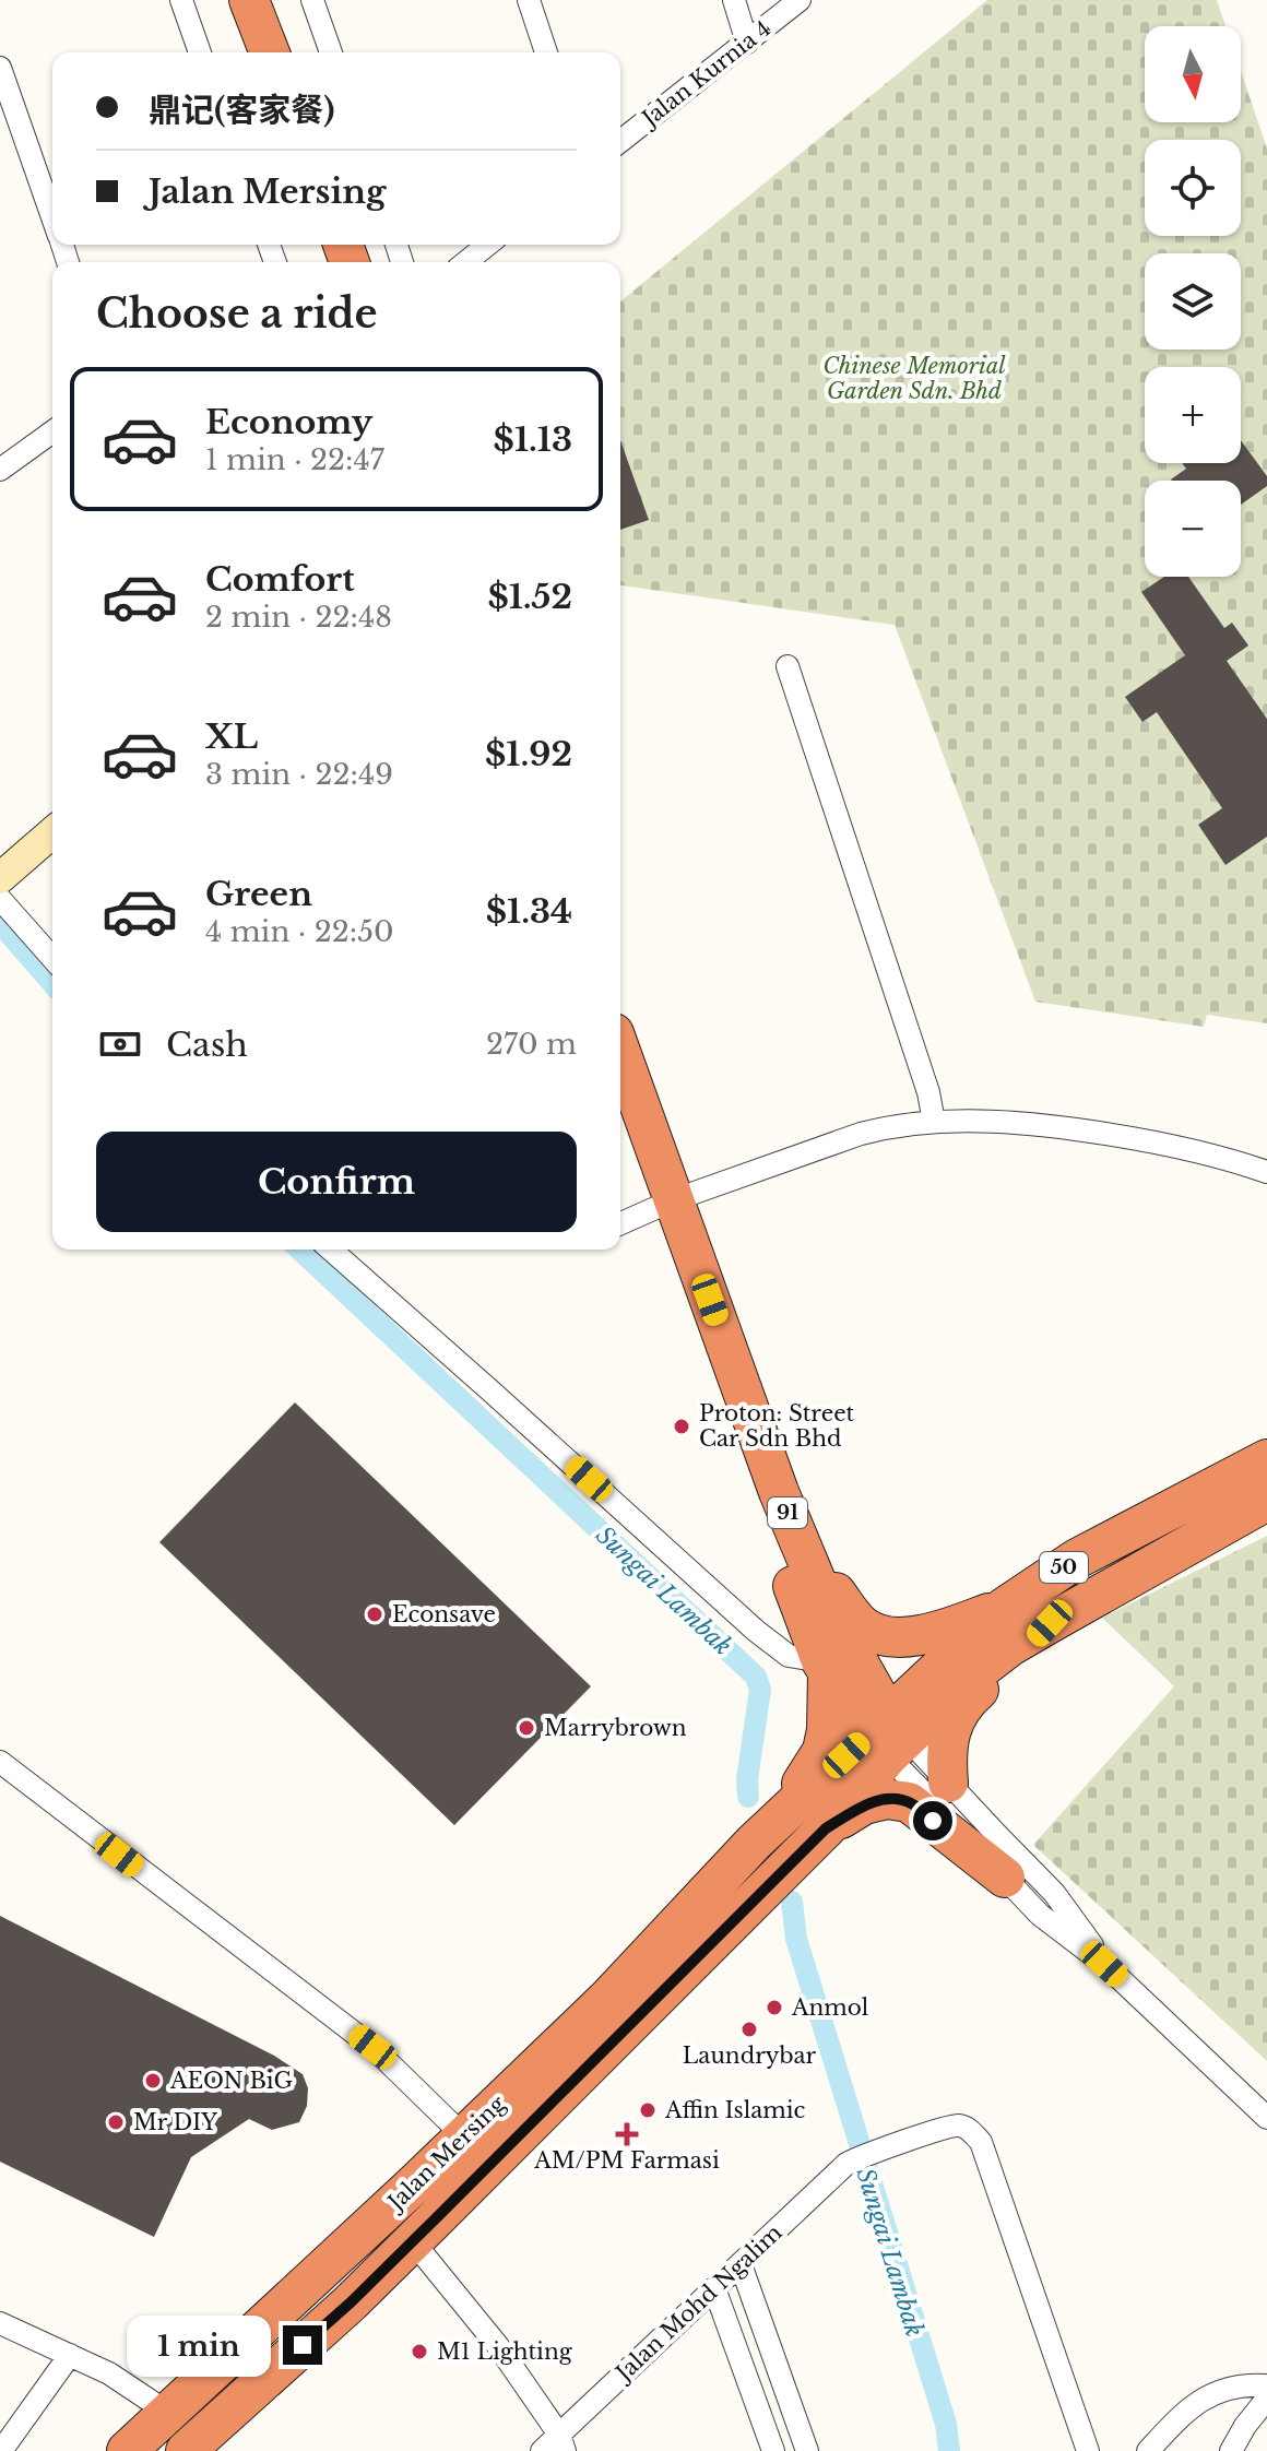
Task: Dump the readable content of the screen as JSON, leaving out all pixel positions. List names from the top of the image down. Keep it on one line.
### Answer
{"streets":{"highway":["91","50","Jalan Mersing"],"street":["Jalan Kurnia 4","Jalan Mohd Ngalim"]},"crossings":[["91","Jalan Mersing"]],"water":["Sungai Lambak"],"parks":["Chinese Memorial Garden Sdn. Bhd"],"places":{"other":["Proton: Street Car Sdn Bhd","Econsave","Marrybrown","Anmol","Laundrybar","AEON BiG","Affin Islamic","Mr DIY","M1 Lighting"],"health":["AM/PM Farmasi"]},"north":"bottom","page":{"map_buttons":["+","−"],"banner":["鼎记(客家餐)","Jalan Mersing"],"heading":"Choose a ride","list":[{"name":"Economy","note":"1 min · 22:47","value":"$1.13"},{"name":"Comfort","note":"2 min · 22:48","value":"$1.52"},{"name":"XL","note":"3 min · 22:49","value":"$1.92"},{"name":"Green","note":"4 min · 22:50","value":"$1.34"}],"pay":["Cash","270 m"],"buttons":"Confirm","bubble":"1 min"}}
